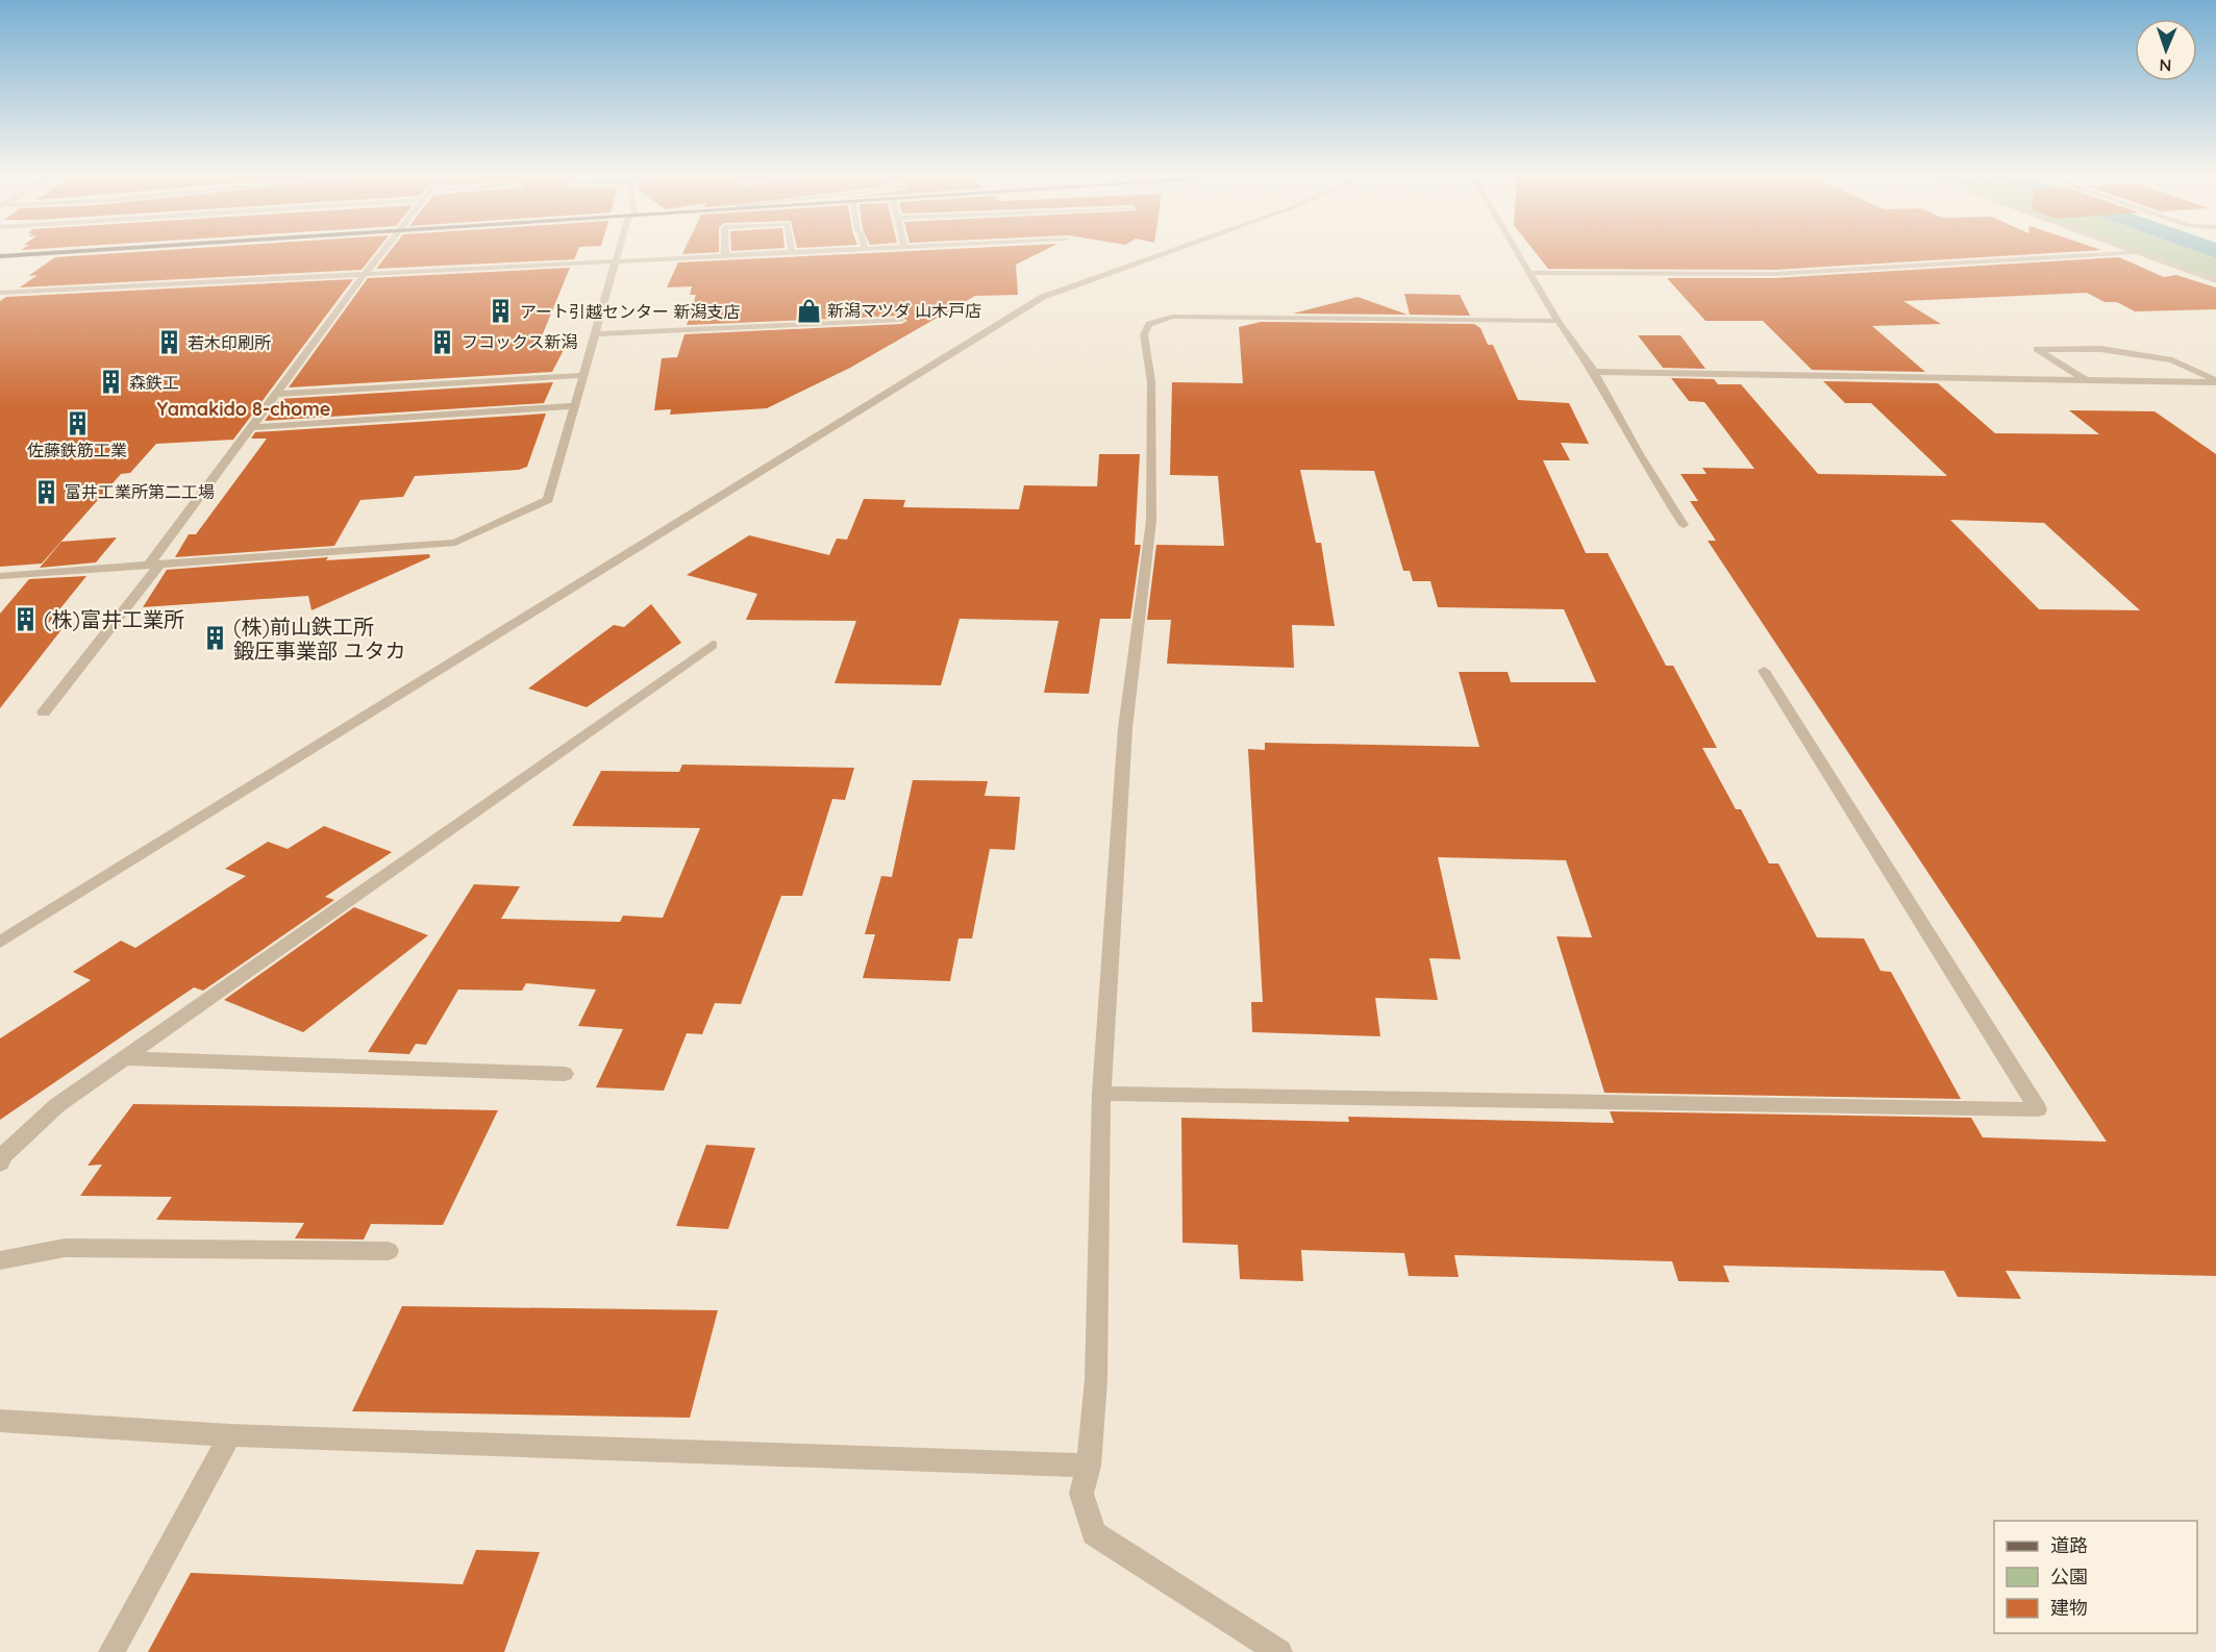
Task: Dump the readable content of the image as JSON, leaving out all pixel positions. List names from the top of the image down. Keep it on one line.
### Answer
{"districts":["Yamakido 8-chome"],"places":{"shop":["新潟マツダ 山木戸店"],"building":["アート引越センター 新潟支店","フコックス新潟","若木印刷所","森鉄工","佐藤鉄筋工業","富井工業所第二工場","(株)富井工業所","(株)前山鉄工所 鍛圧事業部 ユタカ"]},"legend":["道路","公園","建物"],"north":"bottom"}
